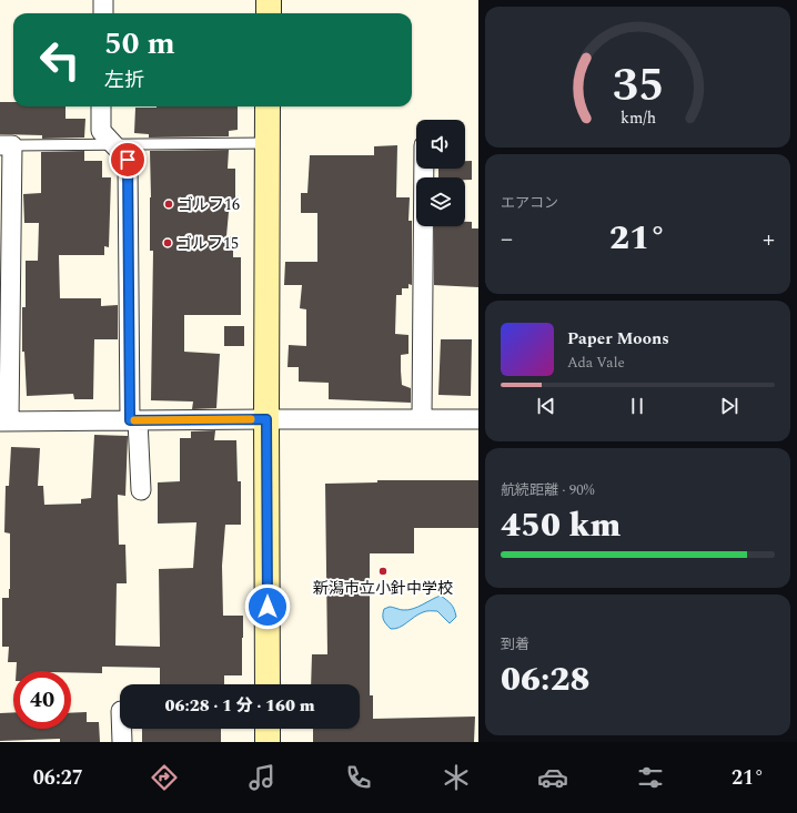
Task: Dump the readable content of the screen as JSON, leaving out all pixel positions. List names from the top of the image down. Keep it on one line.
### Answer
{"places":["ゴルフ16","ゴルフ15","新潟市立小針中学校"],"page":{"turn":["50 m","左折"],"tile":["エアコン",["航続距離 · 90%","450 km"],["到着","06:28"]],"heat":["−","21°","+"],"song":["Paper Moons","Ada Vale"],"limit":"40","trip":"06:28 · 1 分 · 160 m","tabs":["06:27","21°"],"gauge":["35","km/h"]}}
